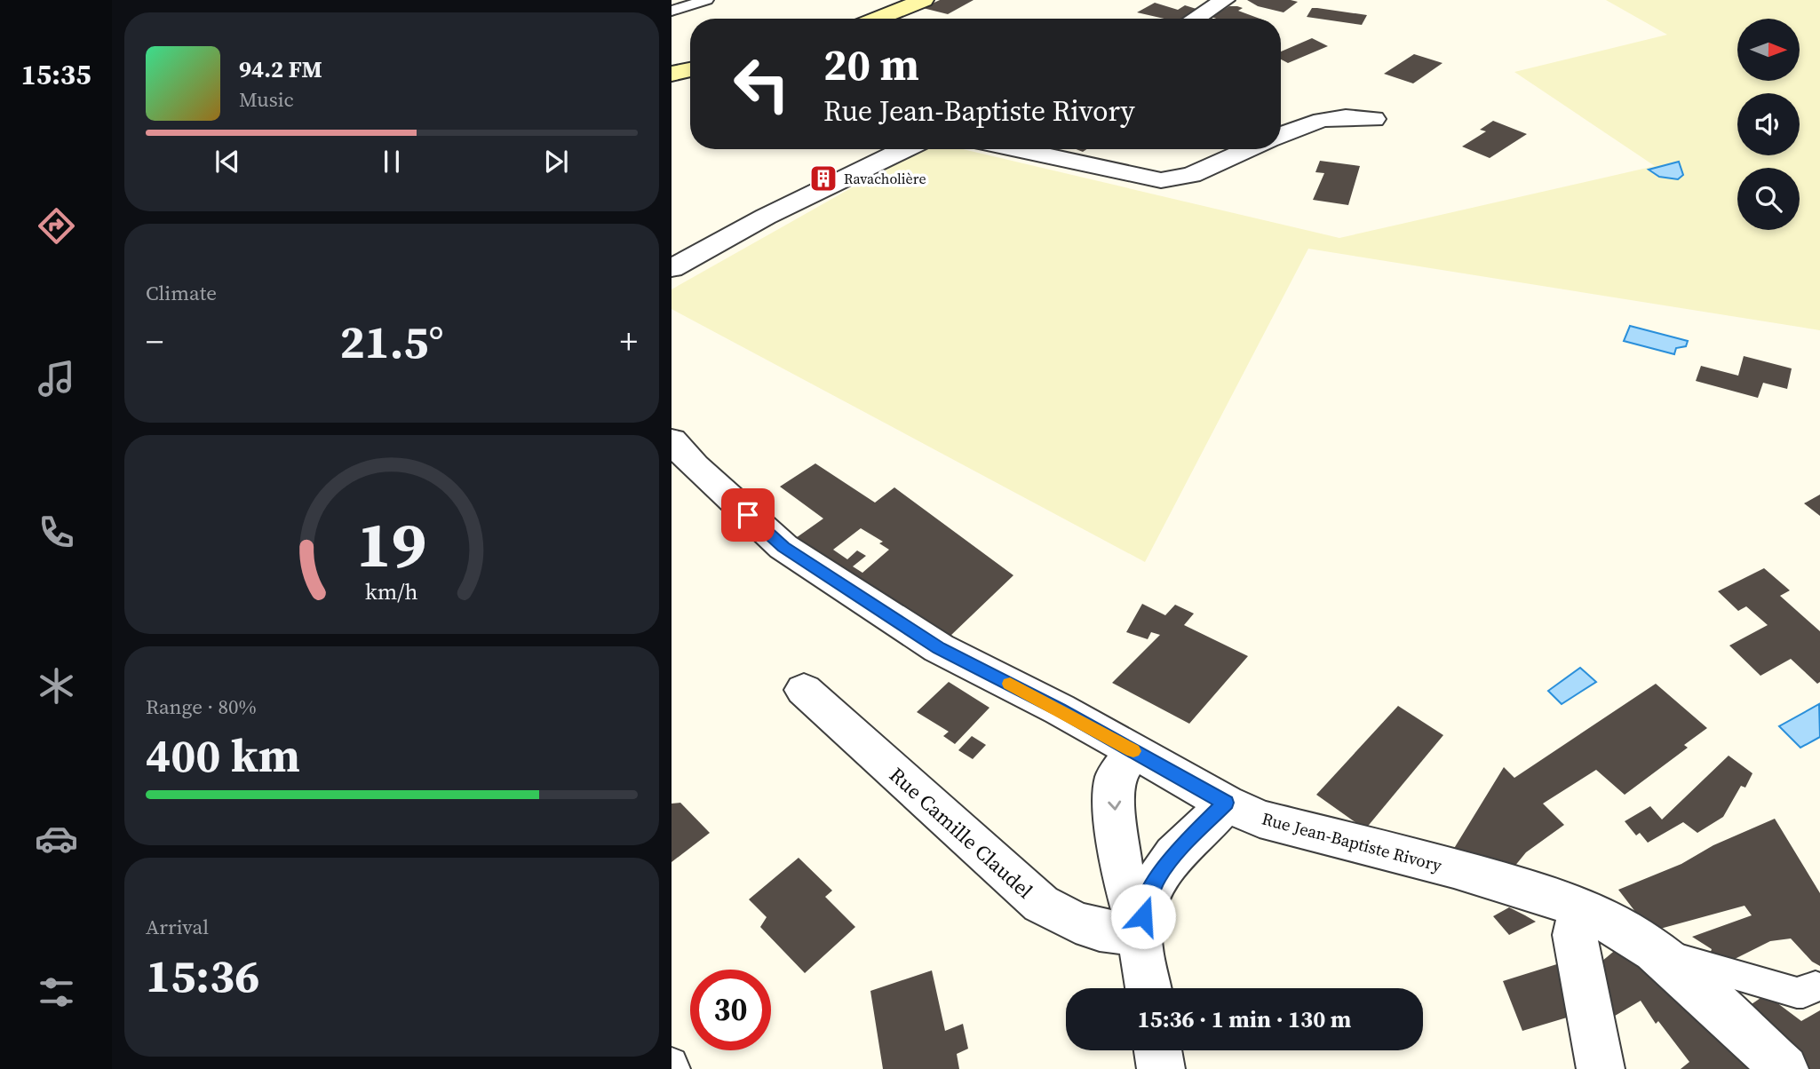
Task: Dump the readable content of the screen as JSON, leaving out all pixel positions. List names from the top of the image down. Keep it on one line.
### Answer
{"streets":{"street":["Rue Camille Claudel","Rue Jean-Baptiste Rivory"]},"places":{"building":["Ravacholière"]},"north":"right","page":{"tabs":"15:35","turn":["20 m","Rue Jean-Baptiste Rivory"],"song":["94.2 FM","Music"],"tile":["Climate",["Range · 80%","400 km"],["Arrival","15:36"]],"heat":["−","21.5°","+"],"limit":"30","trip":"15:36 · 1 min · 130 m","gauge":["19","km/h"]}}
